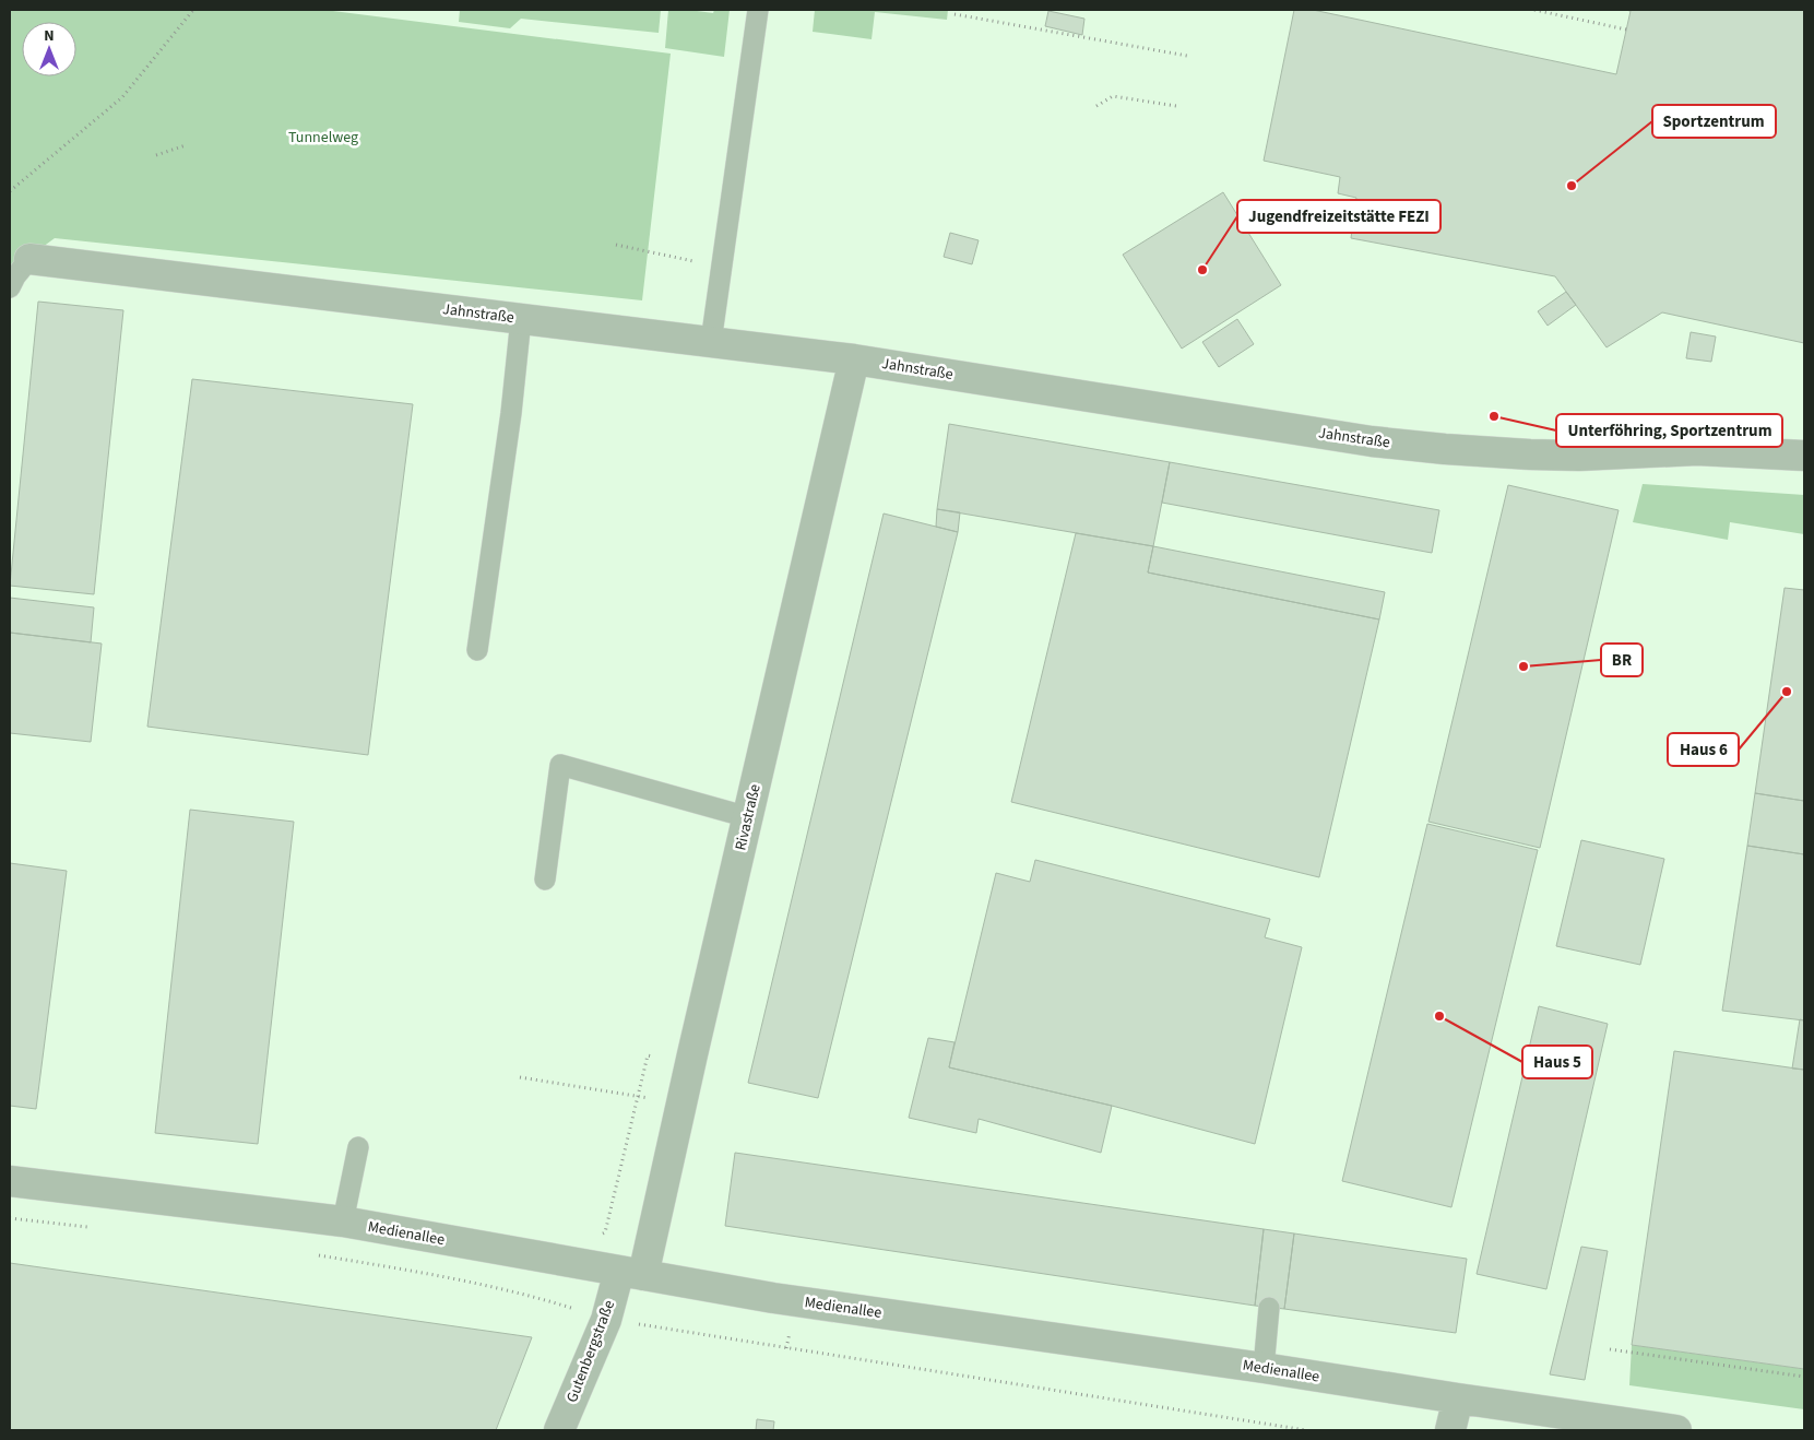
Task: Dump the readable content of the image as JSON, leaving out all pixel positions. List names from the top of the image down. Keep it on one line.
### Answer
{"streets":{"street":["Jahnstraße","Rivastraße","Medienallee","Gutenbergstraße"]},"crossings":[["Jahnstraße","Rivastraße"],["Rivastraße","Medienallee"],["Rivastraße","Gutenbergstraße"],["Medienallee","Gutenbergstraße"]],"parks":["Tunnelweg"],"places":["Sportzentrum","Jugendfreizeitstätte FEZI","Unterföhring, Sportzentrum","BR","Haus 6","Haus 5"],"north":"top"}
